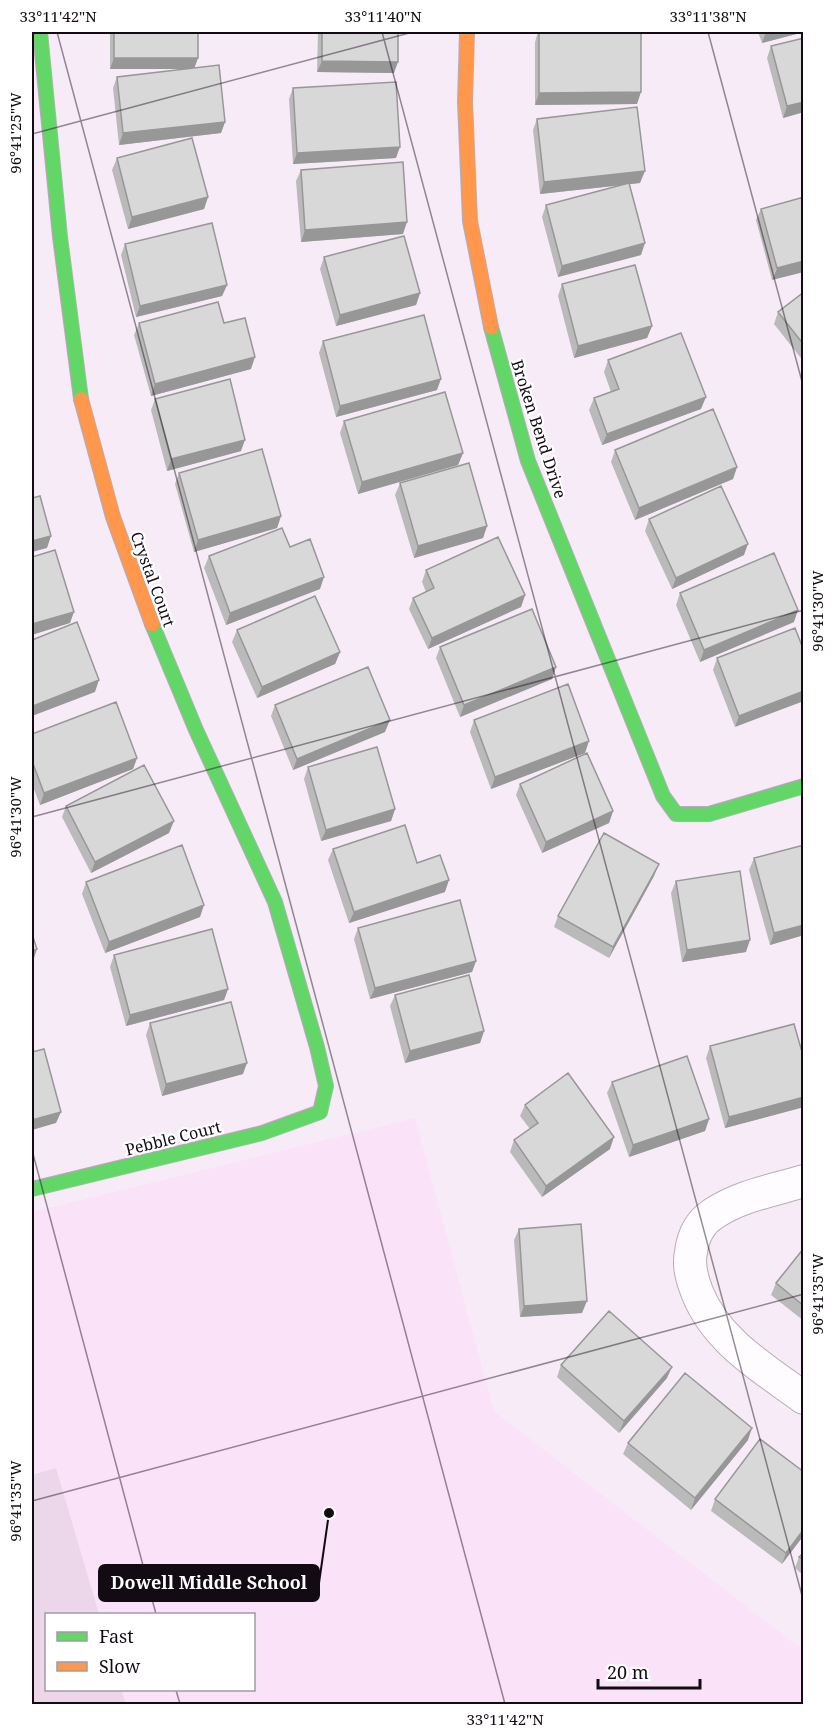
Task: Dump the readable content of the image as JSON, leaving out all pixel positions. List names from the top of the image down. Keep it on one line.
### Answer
{"streets":{"street":["Broken Bend Drive","Crystal Court","Pebble Court"]},"crossings":[["Crystal Court","Pebble Court"]],"places":["Dowell Middle School"],"legend":["Fast","Slow"],"scale_bar":"20 m","coordinates":["33°11'42\"N","33°11'40\"N","33°11'38\"N","96°41'25\"W","96°41'30\"W","96°41'35\"W"]}
